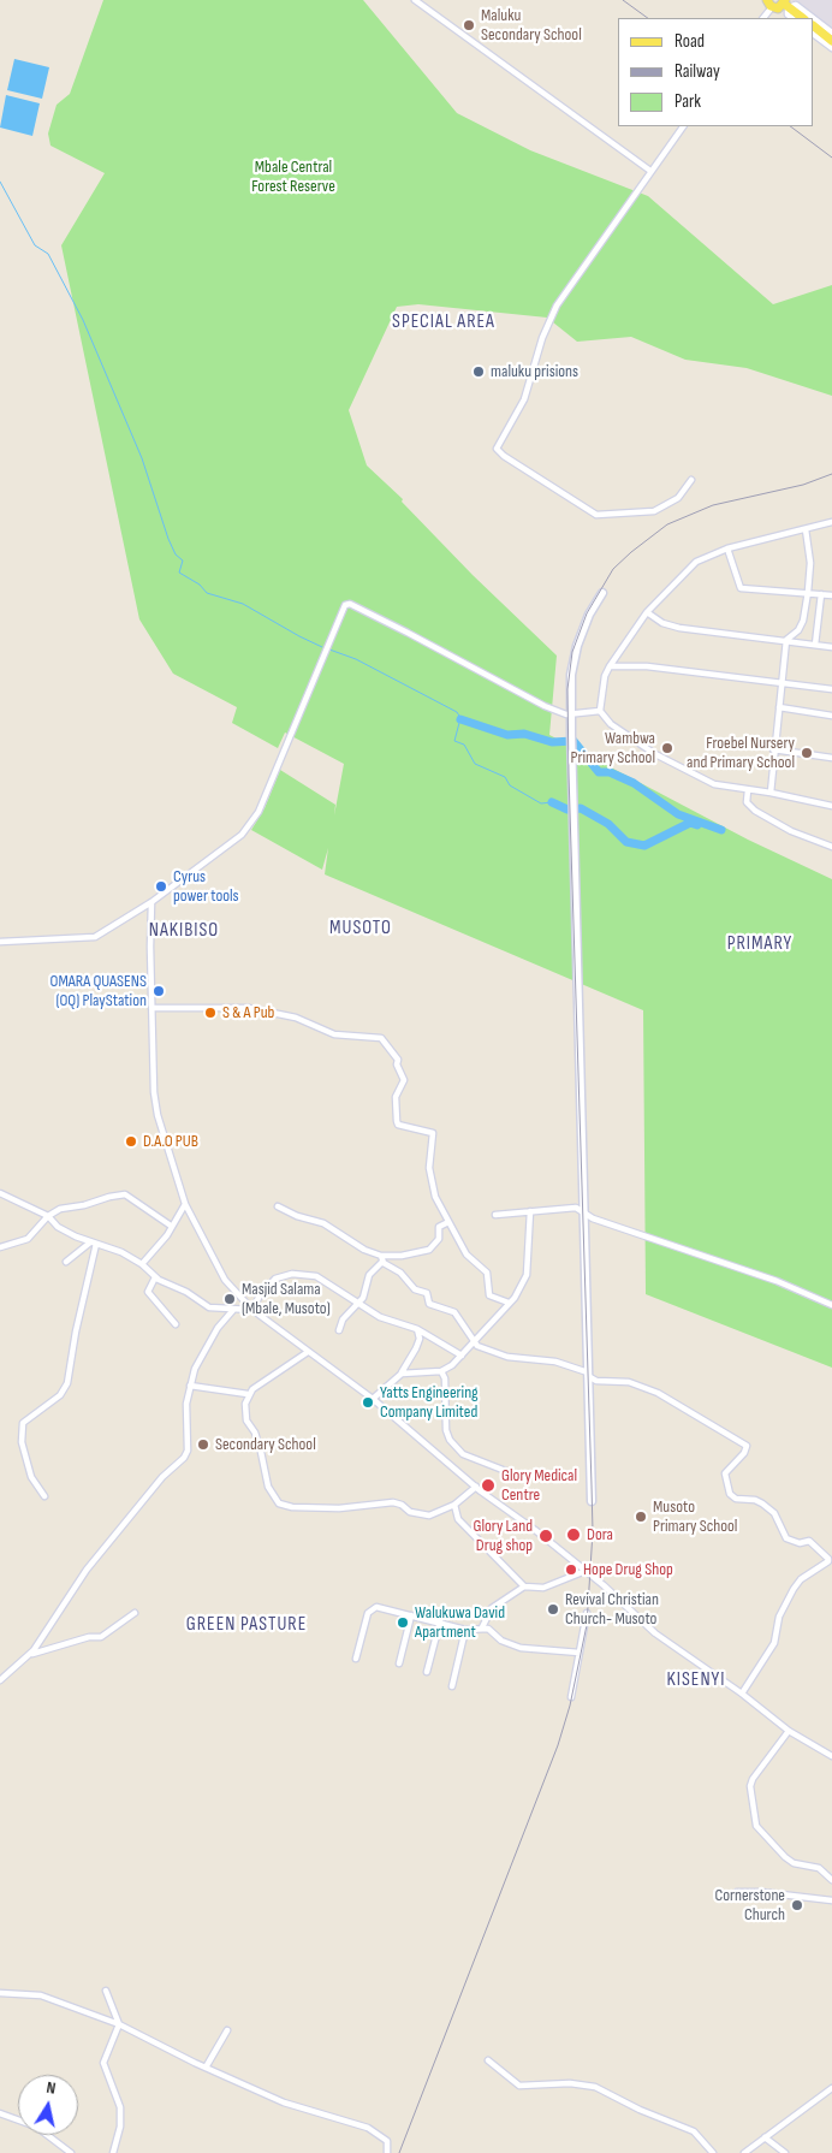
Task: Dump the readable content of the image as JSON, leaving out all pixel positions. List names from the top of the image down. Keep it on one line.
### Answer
{"districts":["SPECIAL AREA","MUSOTO","NAKIBISO","PRIMARY","GREEN PASTURE","KISENYI"],"parks":["Mbale Central Forest Reserve"],"places":["Maluku Secondary School","maluku prisions","Wambwa Primary School","Froebel Nursery and Primary School","Cyrus power tools","OMARA QUASENS (OQ) PlayStation","S & A Pub","D.A.O PUB","Masjid Salama (Mbale, Musoto)","Yatts Engineering Company Limited","Secondary School","Glory Medical Centre","Musoto Primary School","Dora","Glory Land Drug shop","Hope Drug Shop","Revival Christian Church- Musoto","Walukuwa David Apartment","Cornerstone Church"],"legend":["Road","Railway","Park"],"north":"top"}
